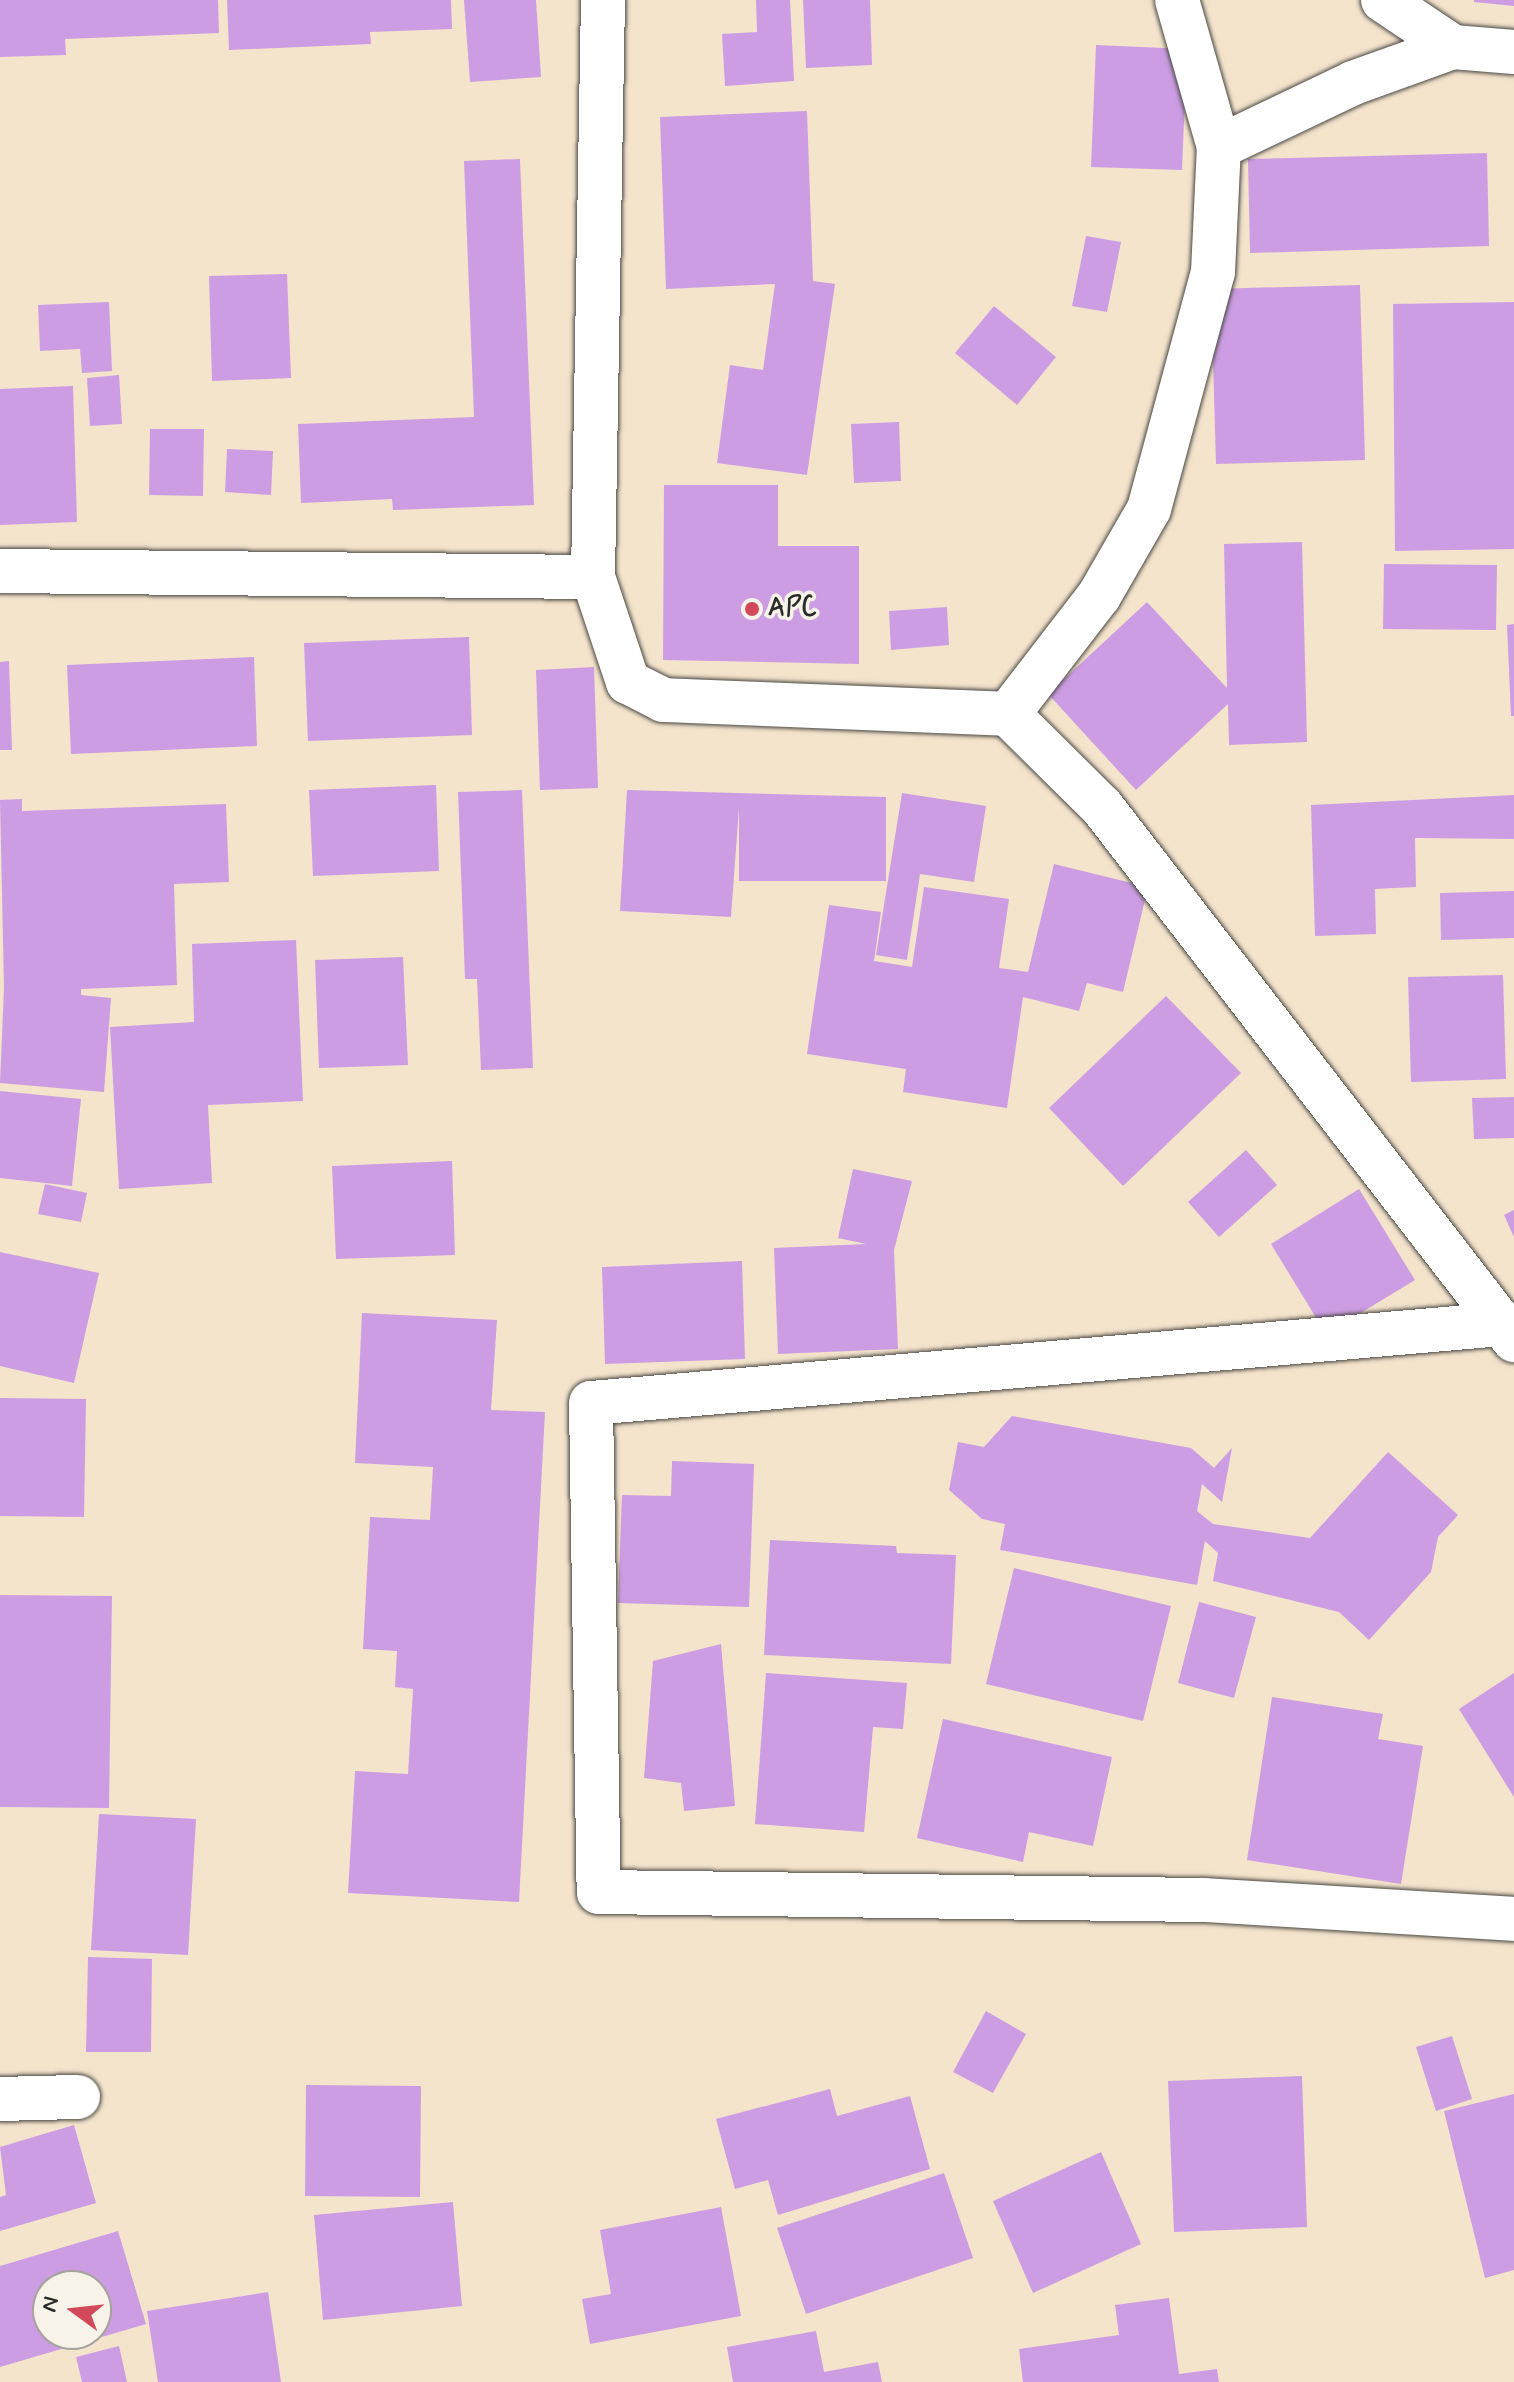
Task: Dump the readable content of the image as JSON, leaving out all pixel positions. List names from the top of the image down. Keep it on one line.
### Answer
{"places":["APC"],"north":"left"}
